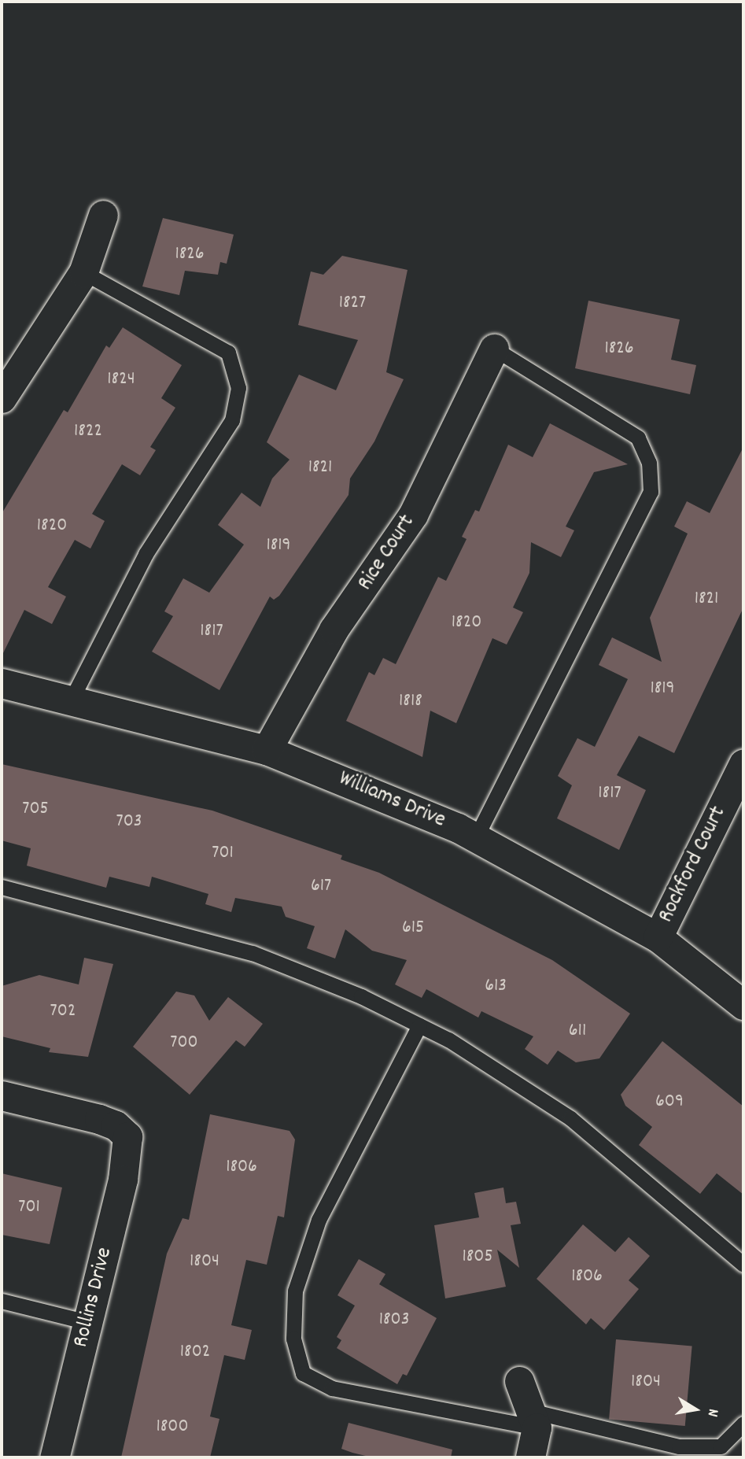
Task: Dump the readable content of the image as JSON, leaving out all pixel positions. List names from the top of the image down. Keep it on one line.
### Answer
{"streets":{"street":["Rice Court","Williams Drive","Rockford Court","Rollins Drive"]},"crossings":[["Rice Court","Williams Drive"],["Williams Drive","Rockford Court"]],"house_numbers":["1826","1827","1826","1824","1822","1821","1820","1819","1821","1820","1817","1819","1818","1817","705","703","701","617","615","613","702","611","700","609","1806","701","1805","1804","1806","1803","1802","1804","1800"],"north":"right"}
